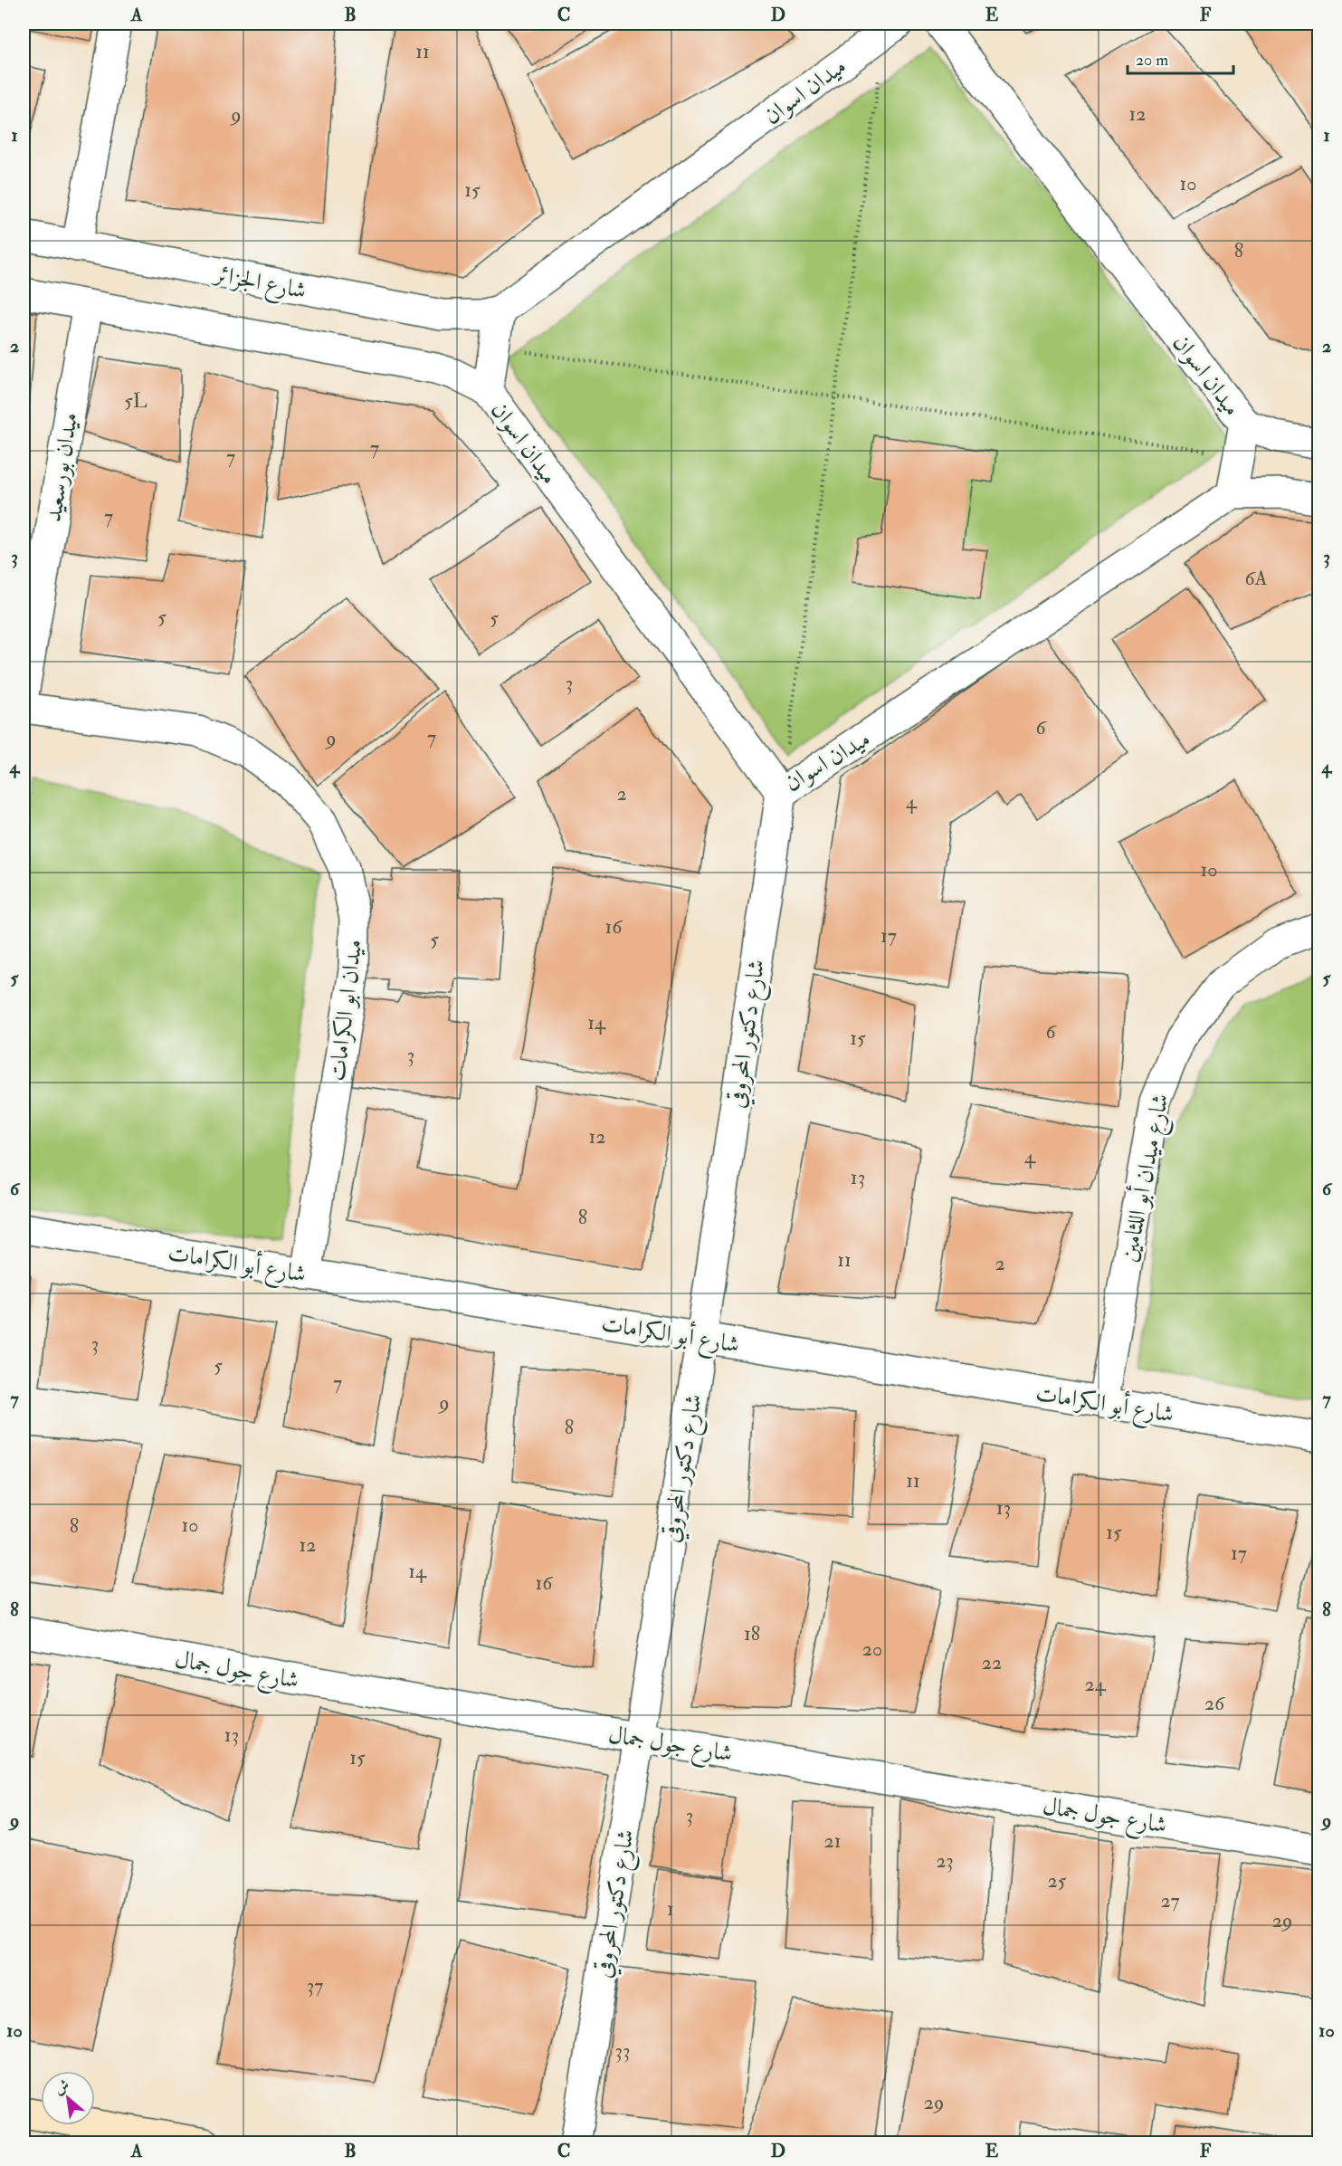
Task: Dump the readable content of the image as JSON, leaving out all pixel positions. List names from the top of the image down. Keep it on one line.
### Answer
{"streets":{"street":["ميدان اسوان","شارع الجزائر","ميدان بورسعيد","ميدان ابو الكرامات","شارع دكتور المحروقي","شارع ميدان أبو اللثامين","شارع أبو الكرامات","شارع جول جمال"]},"crossings":[["ميدان اسوان","شارع الجزائر"],["ميدان اسوان","شارع دكتور المحروقي"],["ميدان ابو الكرامات","شارع أبو الكرامات"],["شارع دكتور المحروقي","شارع أبو الكرامات"],["شارع دكتور المحروقي","شارع جول جمال"],["شارع ميدان أبو اللثامين","شارع أبو الكرامات"]],"house_numbers":["11","12","9","10","15","8","5L","7","7","7","6A","5","5","3","6","7","9","2","4","10","16","17","5","14","6","15","3","12","4","13","8","11","2","3","5","7","9","8","11","13","10","8","15","12","17","14","16","18","20","22","24","26","13","15","3","21","23","25","27","1","29","37","33","29"],"scale_bar":"20 m","north":"top left","grid":{"columns":["A","B","C","D","E","F"],"rows":["1","2","3","4","5","6","7","8","9","10"]}}
